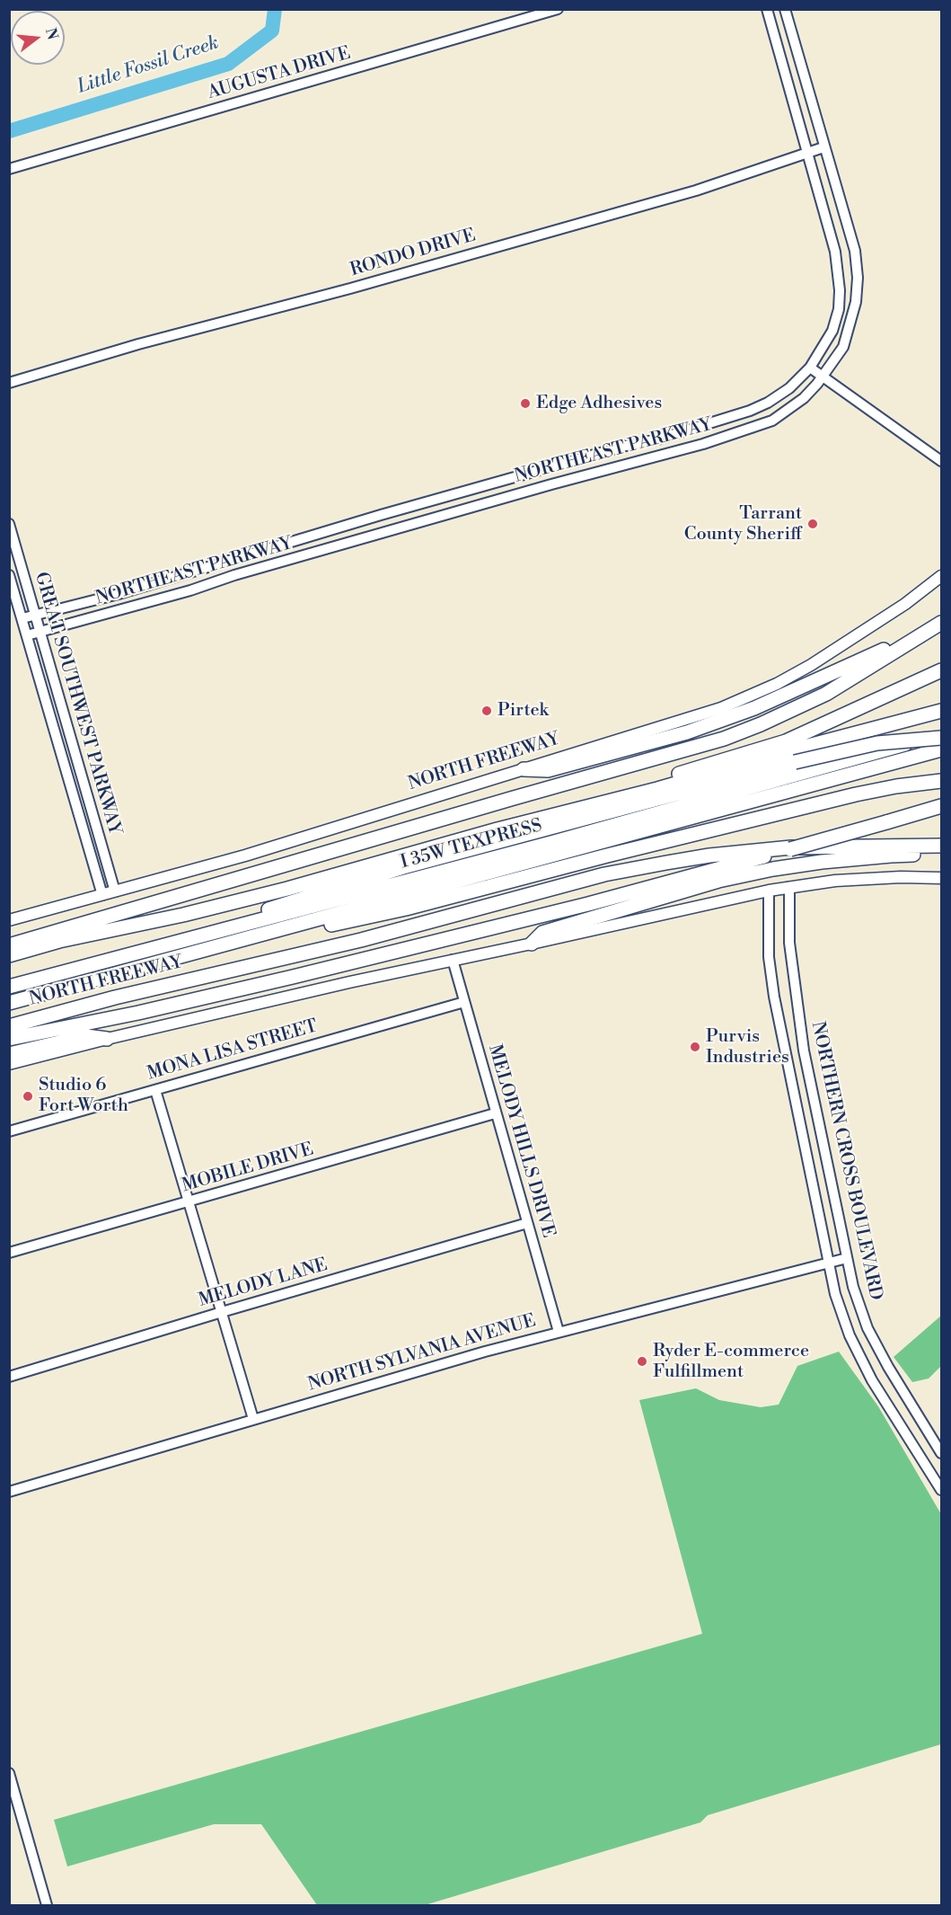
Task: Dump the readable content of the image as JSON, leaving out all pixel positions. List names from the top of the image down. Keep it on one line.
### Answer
{"streets":{"highway":["NORTH FREEWAY","I 35W TEXPRESS"],"street":["AUGUSTA DRIVE","RONDO DRIVE","NORTHEAST PARKWAY","GREAT SOUTHWEST PARKWAY","MONA LISA STREET","MELODY HILLS DRIVE","NORTHERN CROSS BOULEVARD","MOBILE DRIVE","MELODY LANE","NORTH SYLVANIA AVENUE"]},"crossings":[["RONDO DRIVE","NORTHEAST PARKWAY"],["NORTHEAST PARKWAY","GREAT SOUTHWEST PARKWAY"],["GREAT SOUTHWEST PARKWAY","NORTH FREEWAY"],["MONA LISA STREET","MELODY HILLS DRIVE"],["MELODY HILLS DRIVE","MOBILE DRIVE"],["MELODY HILLS DRIVE","MELODY LANE"],["MELODY HILLS DRIVE","NORTH SYLVANIA AVENUE"],["NORTHERN CROSS BOULEVARD","NORTH SYLVANIA AVENUE"]],"water":["Little Fossil Creek"],"places":["Edge Adhesives","Tarrant County Sheriff","Pirtek","Purvis Industries","Studio 6 Fort Worth","Ryder E-commerce Fulfillment"],"north":"right"}
